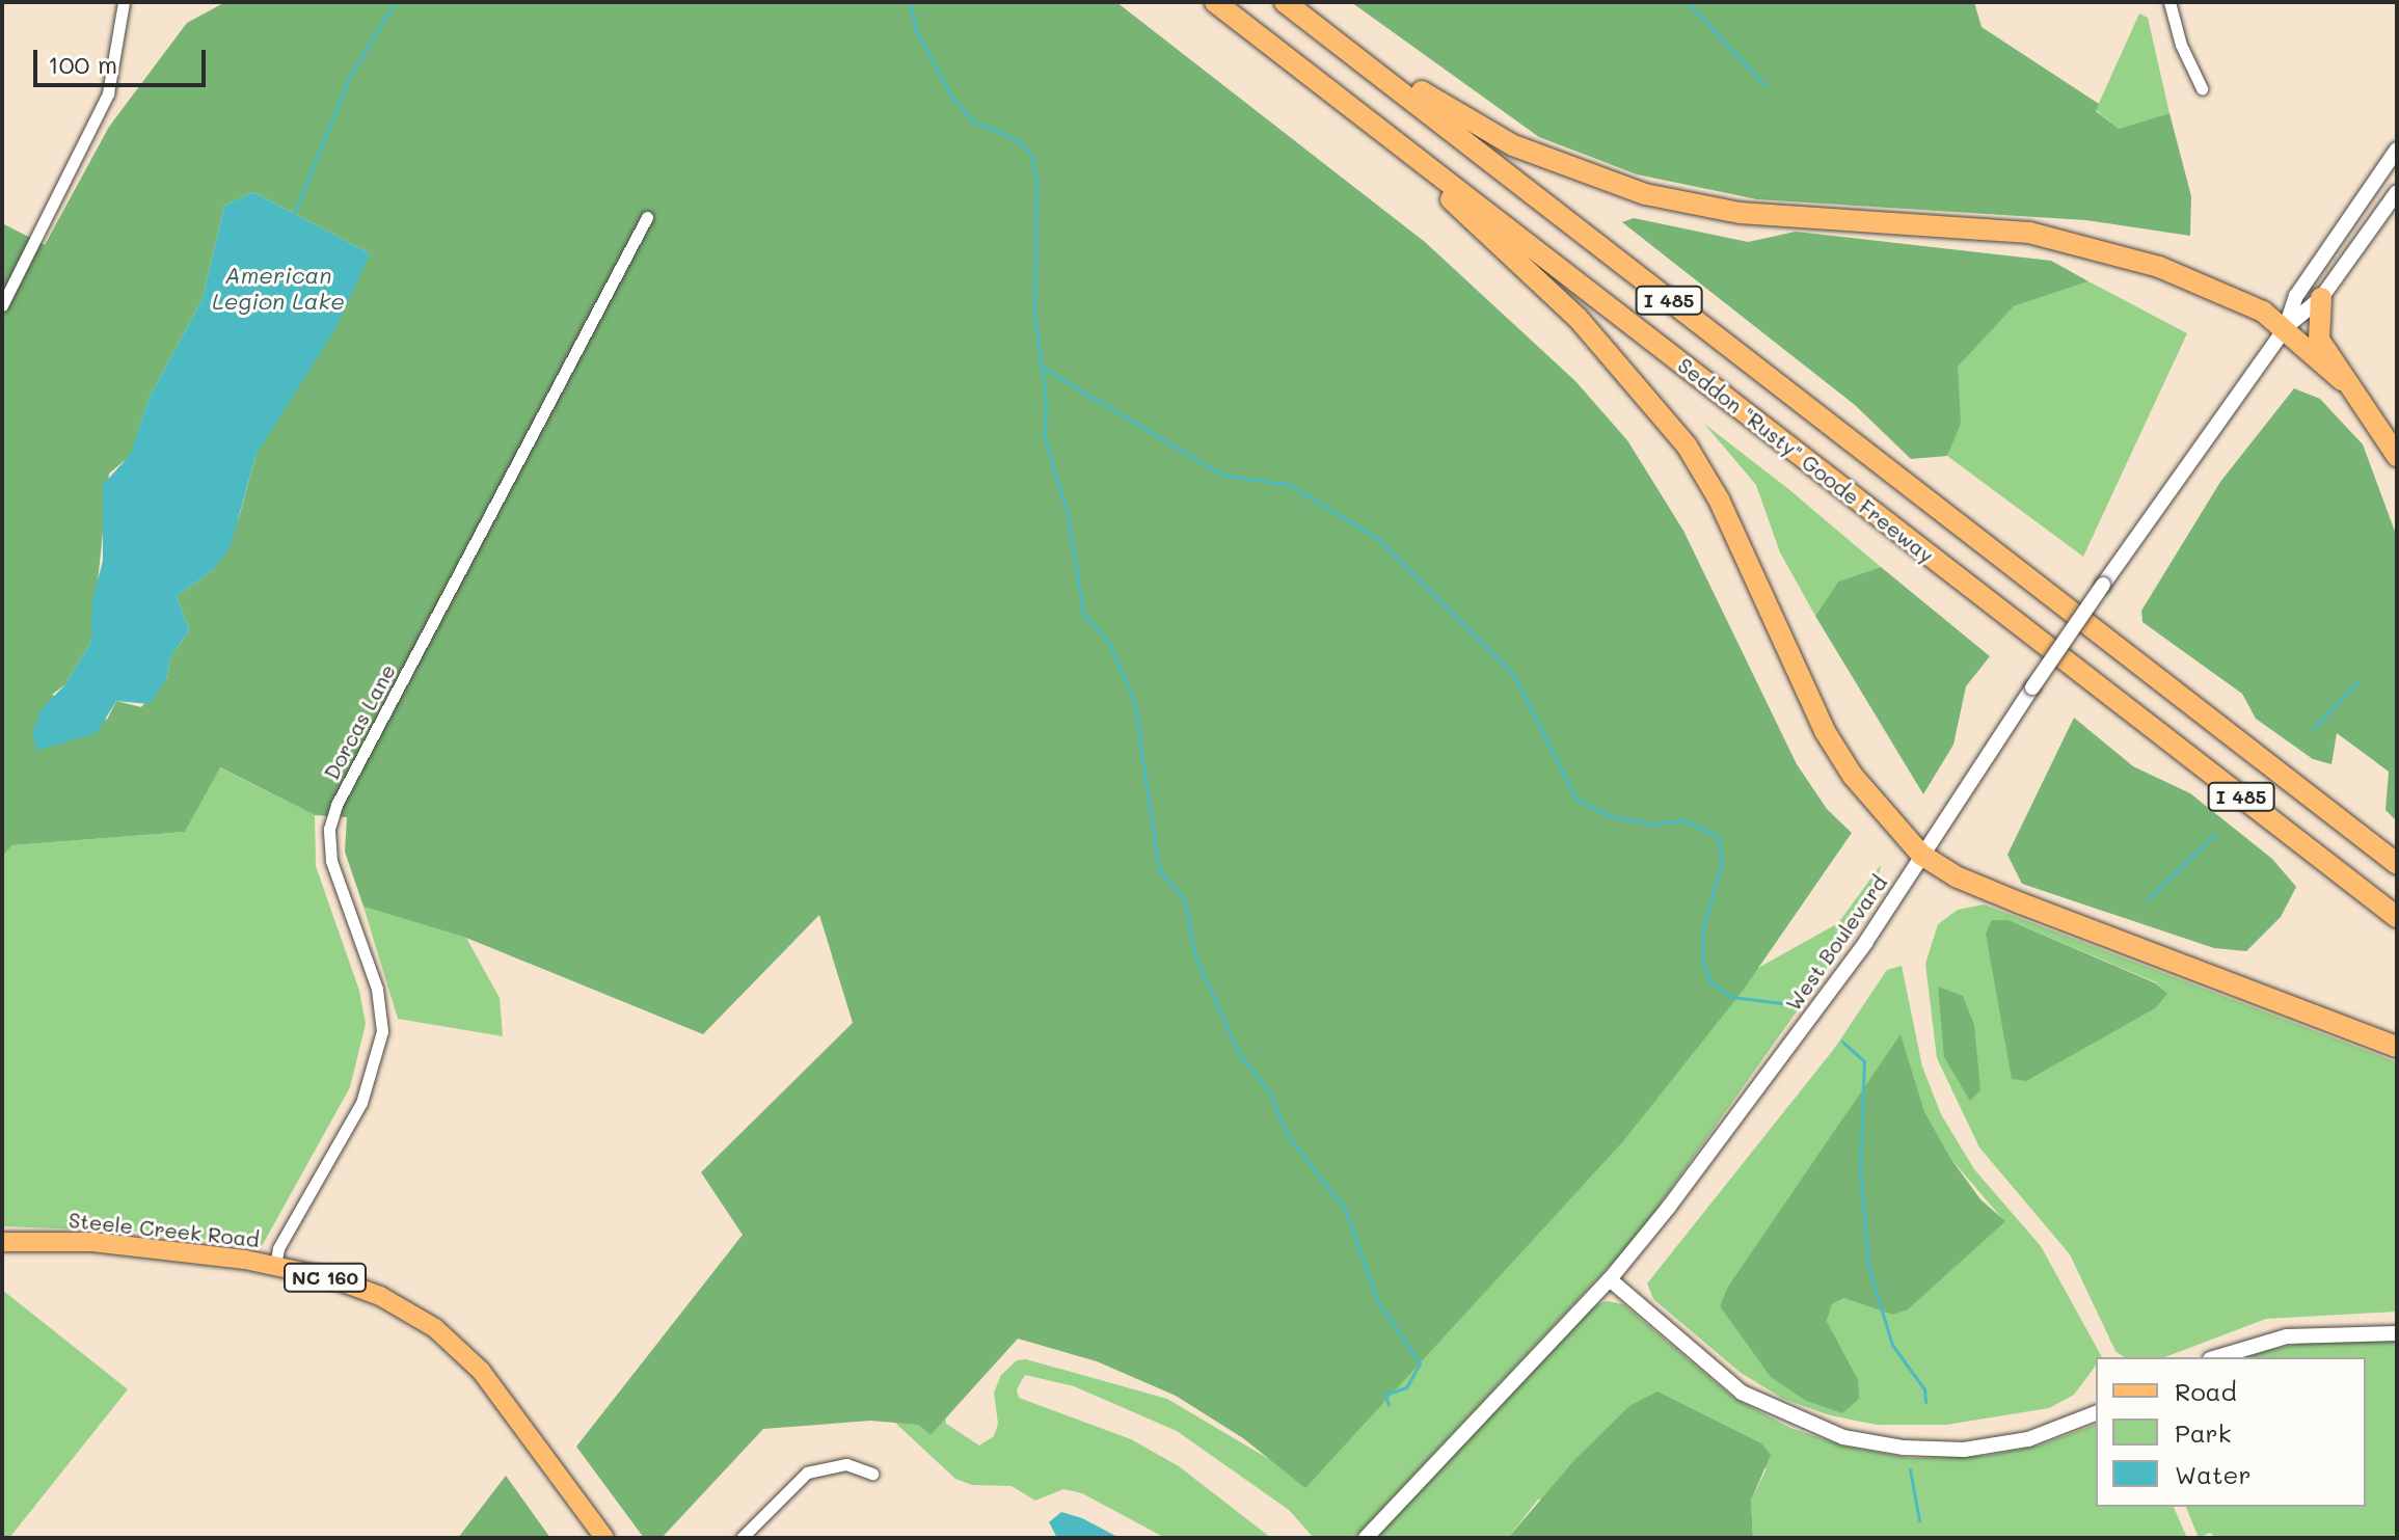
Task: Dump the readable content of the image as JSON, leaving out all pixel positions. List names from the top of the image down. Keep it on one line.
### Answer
{"streets":{"highway":["I 485","Seddon \"Rusty\" Goode Freeway"],"main road":["Steele Creek Road","NC 160"],"street":["Dorcas Lane","West Boulevard"]},"crossings":[["Dorcas Lane","Steele Creek Road"]],"water":["American Legion Lake"],"legend":["Road","Park","Water"],"scale_bar":"100 m"}
